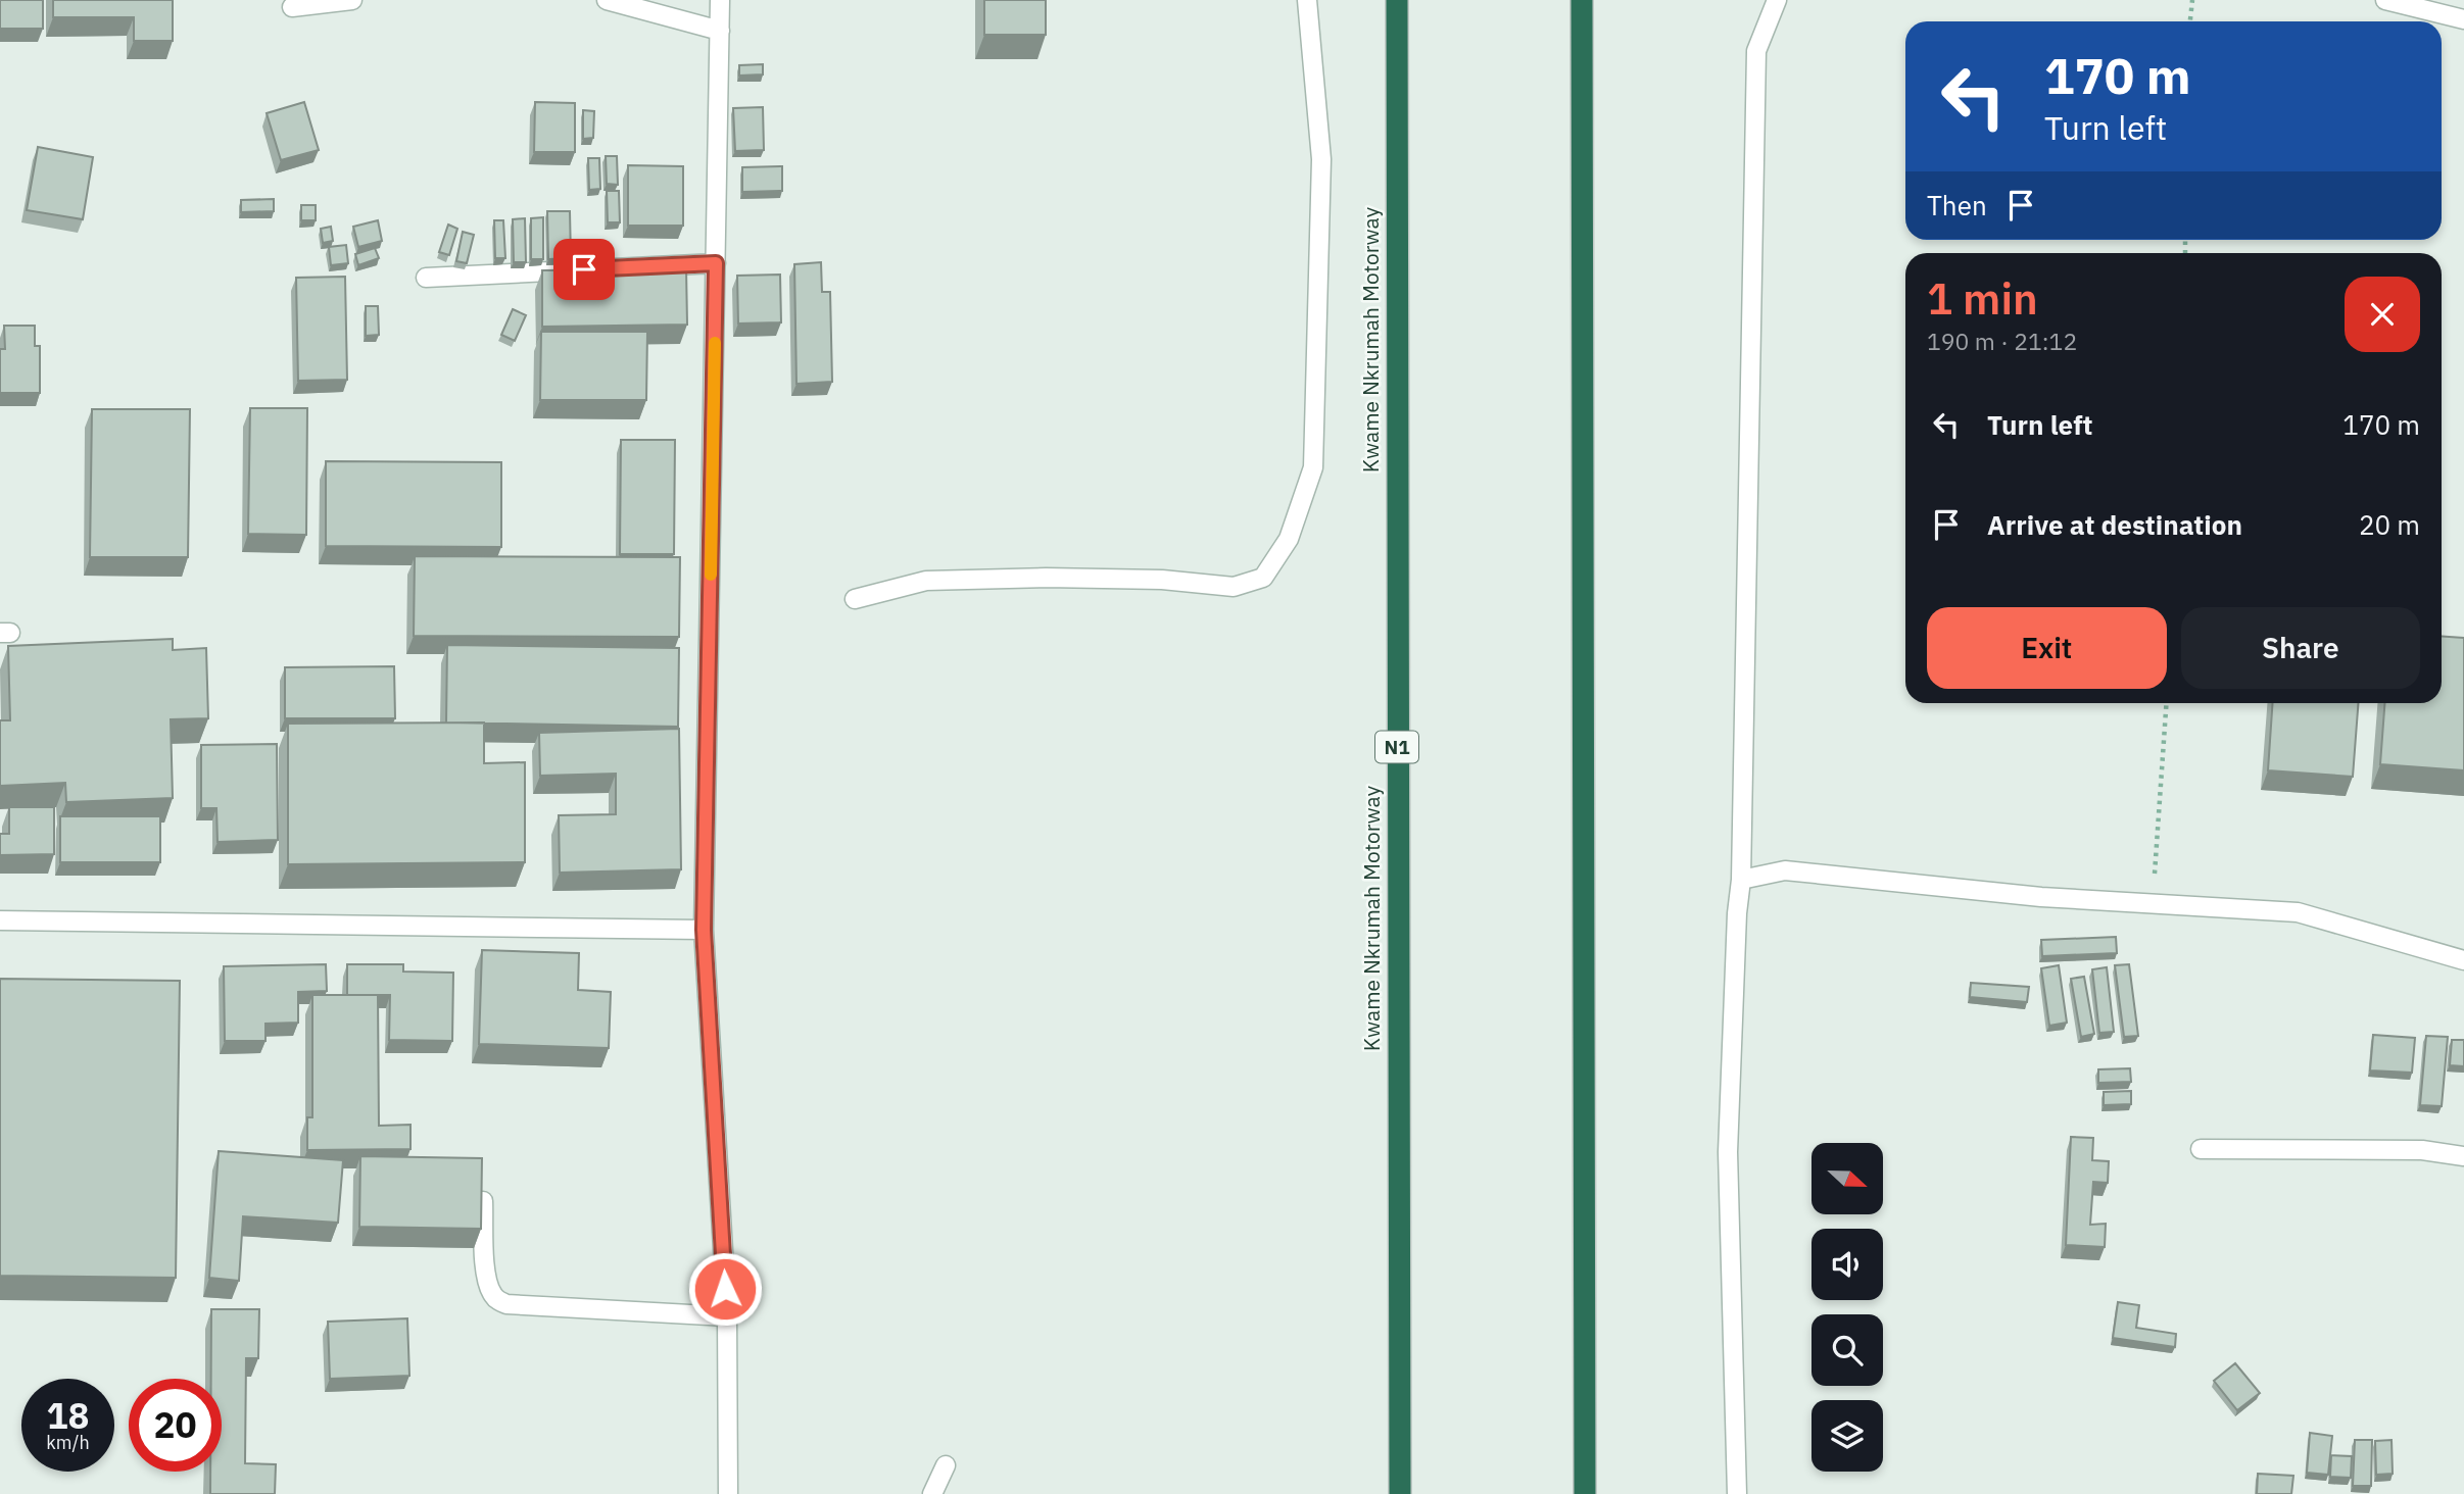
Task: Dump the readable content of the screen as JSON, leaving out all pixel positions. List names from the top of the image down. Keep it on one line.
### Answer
{"streets":{"highway":["Kwame Nkrumah Motorway","N1"]},"north":"right","page":{"turn":["170 m","Turn left"],"then":"Then","heading":["1 min","190 m · 21:12"],"list":[{"name":"Turn left","value":"170 m"},{"name":"Arrive at destination","value":"20 m"}],"buttons":["Exit","Share"],"speed":"18 km/h","limit":"20"}}
